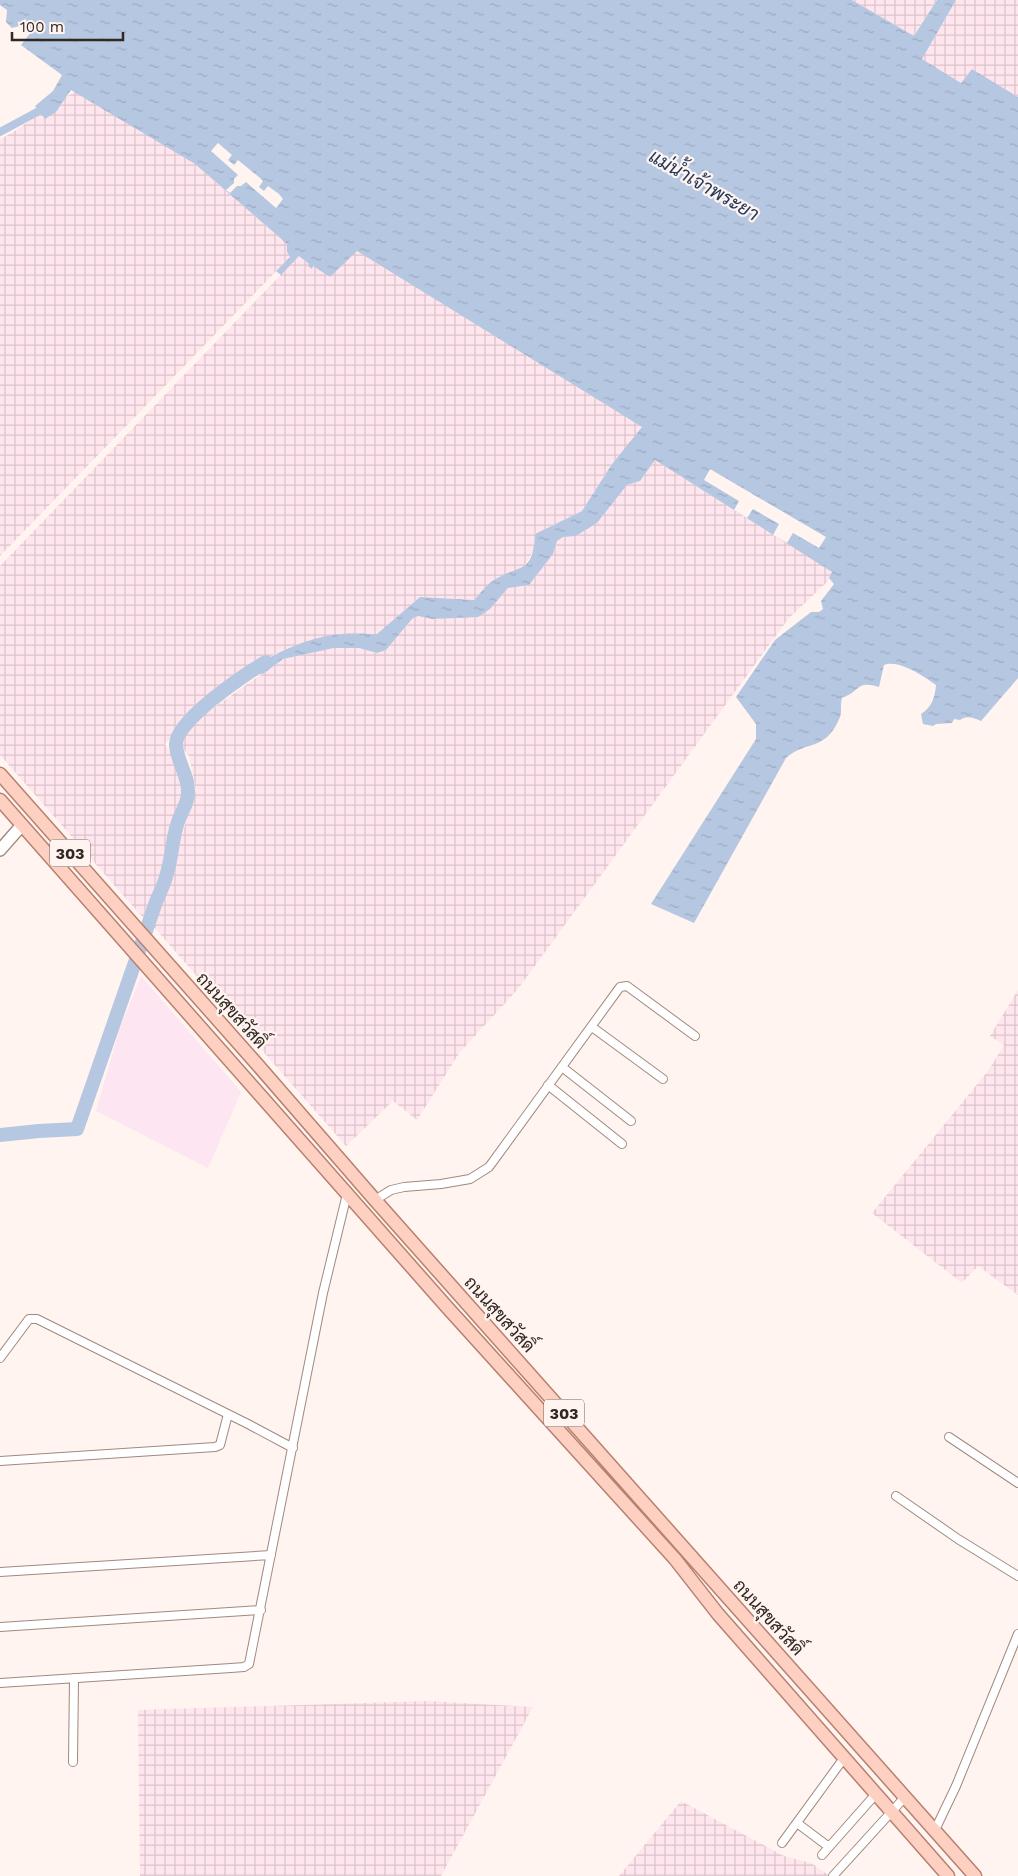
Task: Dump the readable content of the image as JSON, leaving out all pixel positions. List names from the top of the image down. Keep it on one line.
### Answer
{"streets":{"main road":["303","ถนนสุขสวัสดิ์"]},"water":["แม่น้ำเจ้าพระยา"],"scale_bar":"100 m"}
